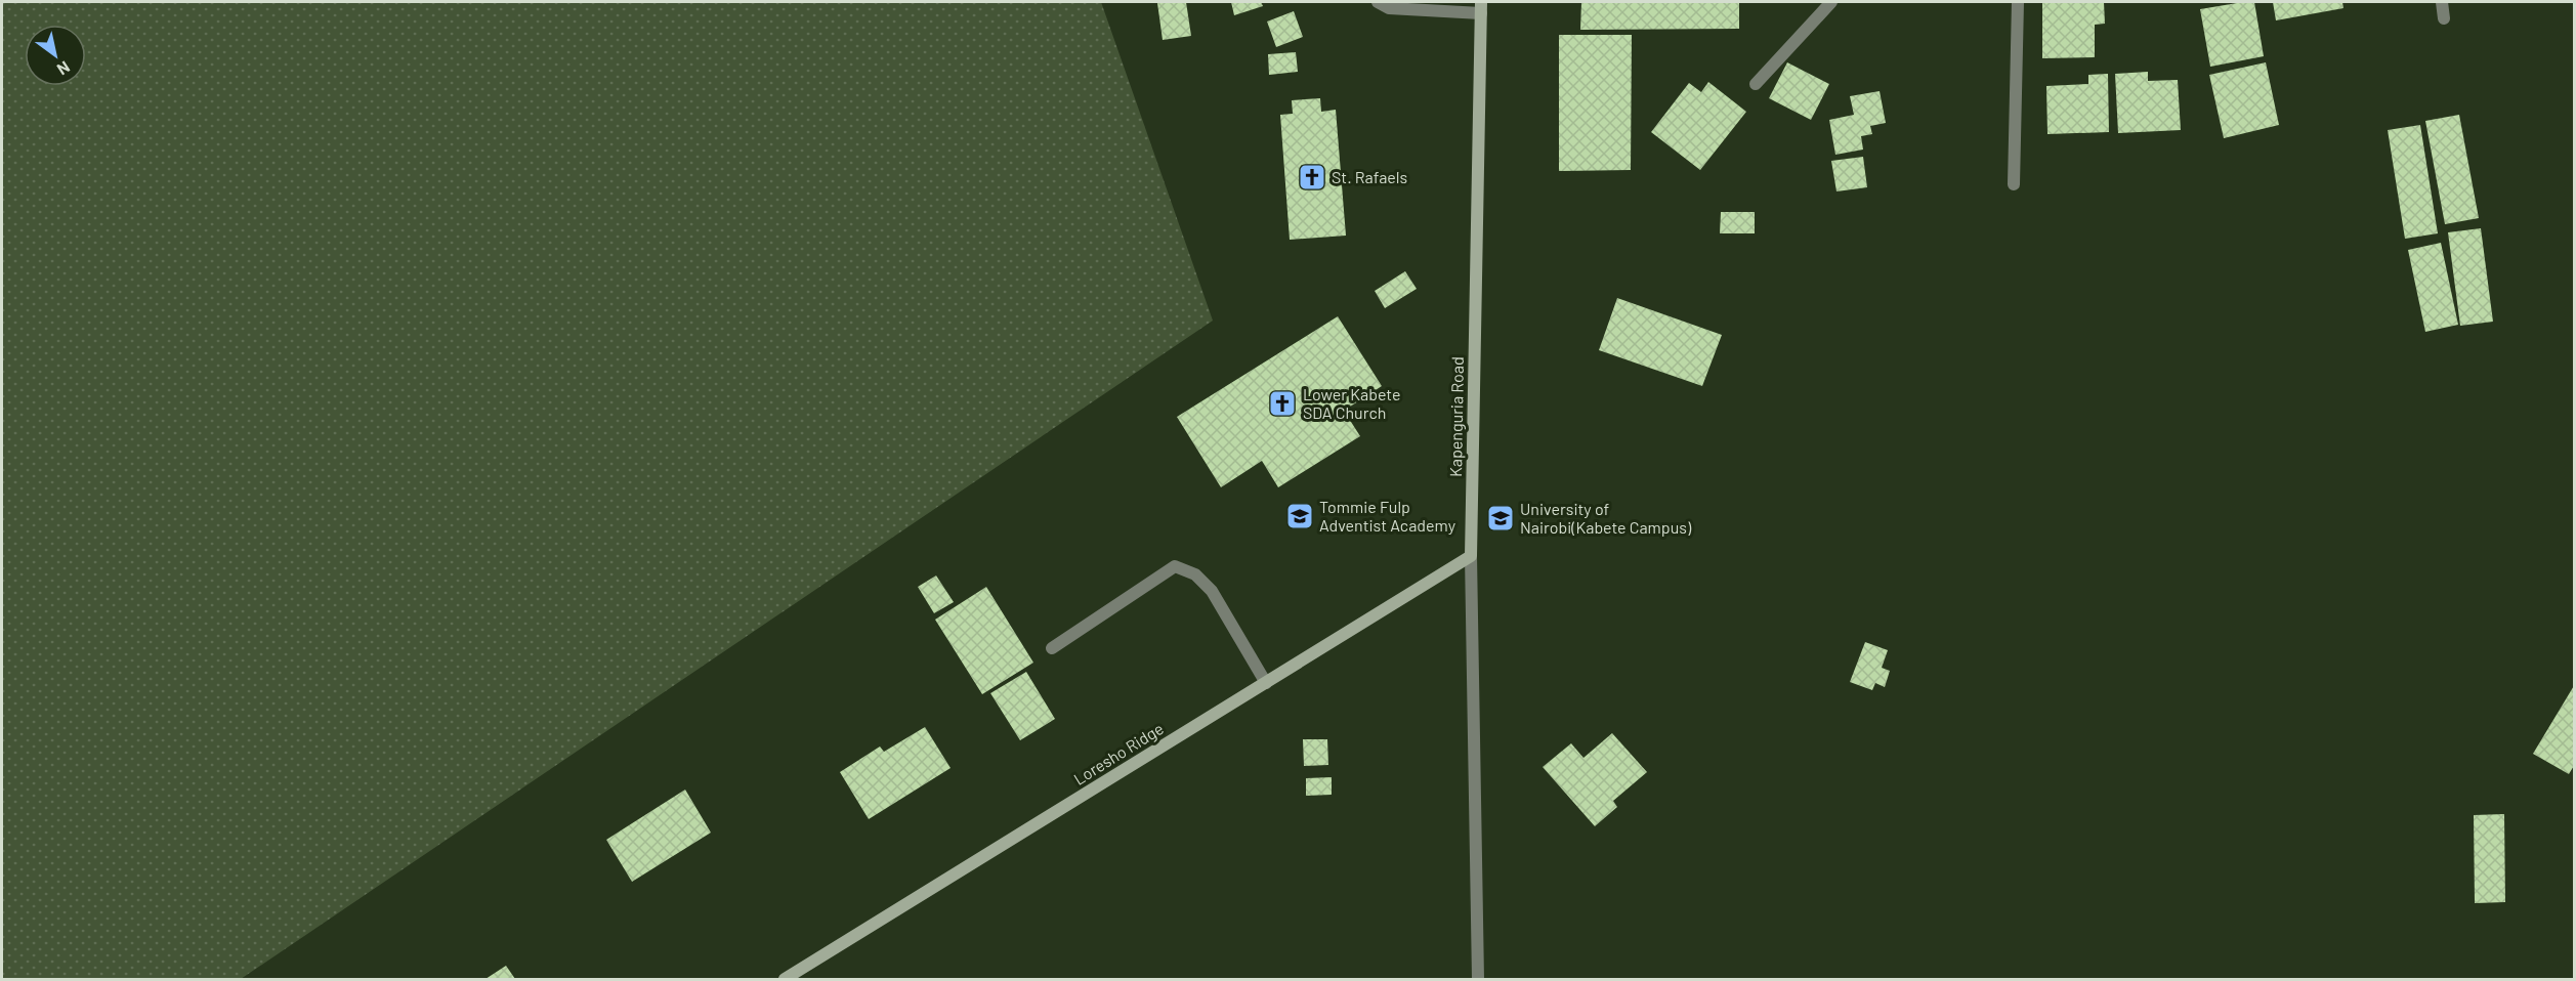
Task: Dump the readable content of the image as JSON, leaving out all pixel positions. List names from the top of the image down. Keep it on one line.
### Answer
{"streets":{"street":["Kapenguria Road","Loresho Ridge"]},"crossings":[["Kapenguria Road","Loresho Ridge"]],"places":{"church":["St. Rafaels","Lower Kabete SDA Church"],"school or university":["Tommie Fulp Adventist Academy","University of Nairobi(Kabete Campus)"]},"north":"bottom right"}
